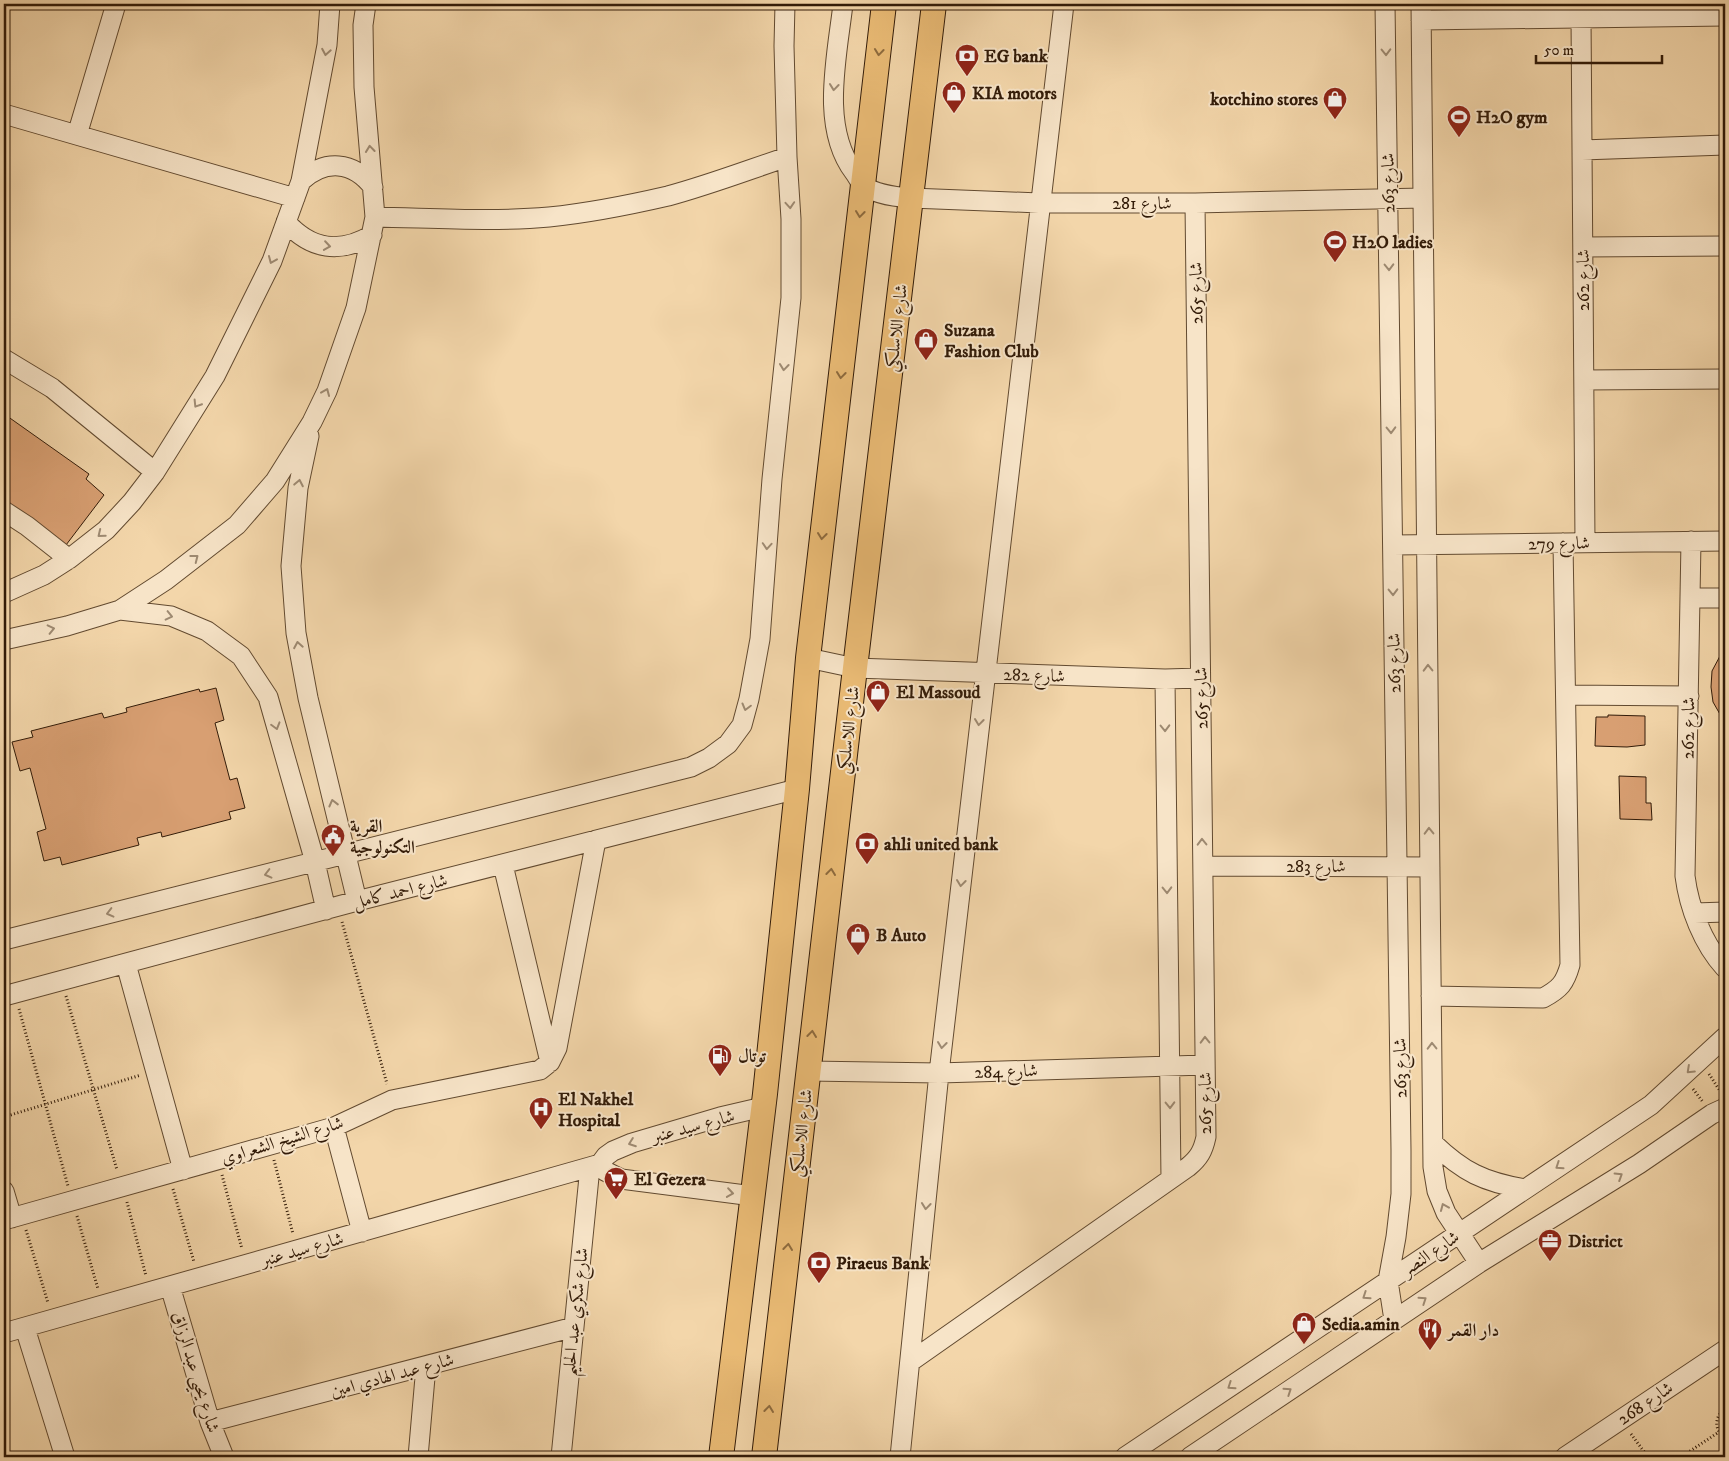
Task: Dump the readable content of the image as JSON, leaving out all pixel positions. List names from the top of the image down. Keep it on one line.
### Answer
{"streets":{"main road":["شارع اللاسلكي"],"street":["شارع 263","شارع 281","شارع 262","شارع 265","شارع 279","شارع 282","شارع 283","شارع احمد كامل","شارع 284","شارع سيد عنبر","شارع الشيخ الشعراوي","شارع النصر","شارع شكري عبد الحليم","شارع يحيى عبد الرزاق","شارع عبد الهادي امين","شارع 268"]},"crossings":[["شارع 263","شارع 281"],["شارع 263","شارع 279"],["شارع 263","شارع 283"],["شارع 263","شارع النصر"],["شارع 281","شارع 265"],["شارع 281","شارع اللاسلكي"],["شارع 262","شارع 279"],["شارع 265","شارع 282"],["شارع 265","شارع 283"],["شارع 265","شارع 284"],["شارع اللاسلكي","شارع 282"],["شارع اللاسلكي","شارع 284"],["شارع سيد عنبر","شارع شكري عبد الحليم"],["شارع سيد عنبر","شارع يحيى عبد الرزاق"],["شارع شكري عبد الحليم","شارع عبد الهادي امين"],["شارع يحيى عبد الرزاق","شارع عبد الهادي امين"]],"places":{"bank":["EG bank","ahli united bank","Piraeus Bank"],"shop":["KIA motors","kotchino stores","Suzana Fashion Club","El Massoud","B Auto","Sedia.amin"],"sports":["H2O gym","H2O ladies"],"public building":["القرية التكنولوجية"],"fuel station":["توتال"],"hospital":["El Nakhel Hospital"],"supermarket":["El Gezera"],"office":["District"],"restaurant":["دار القمر"]},"scale_bar":"50 m"}
